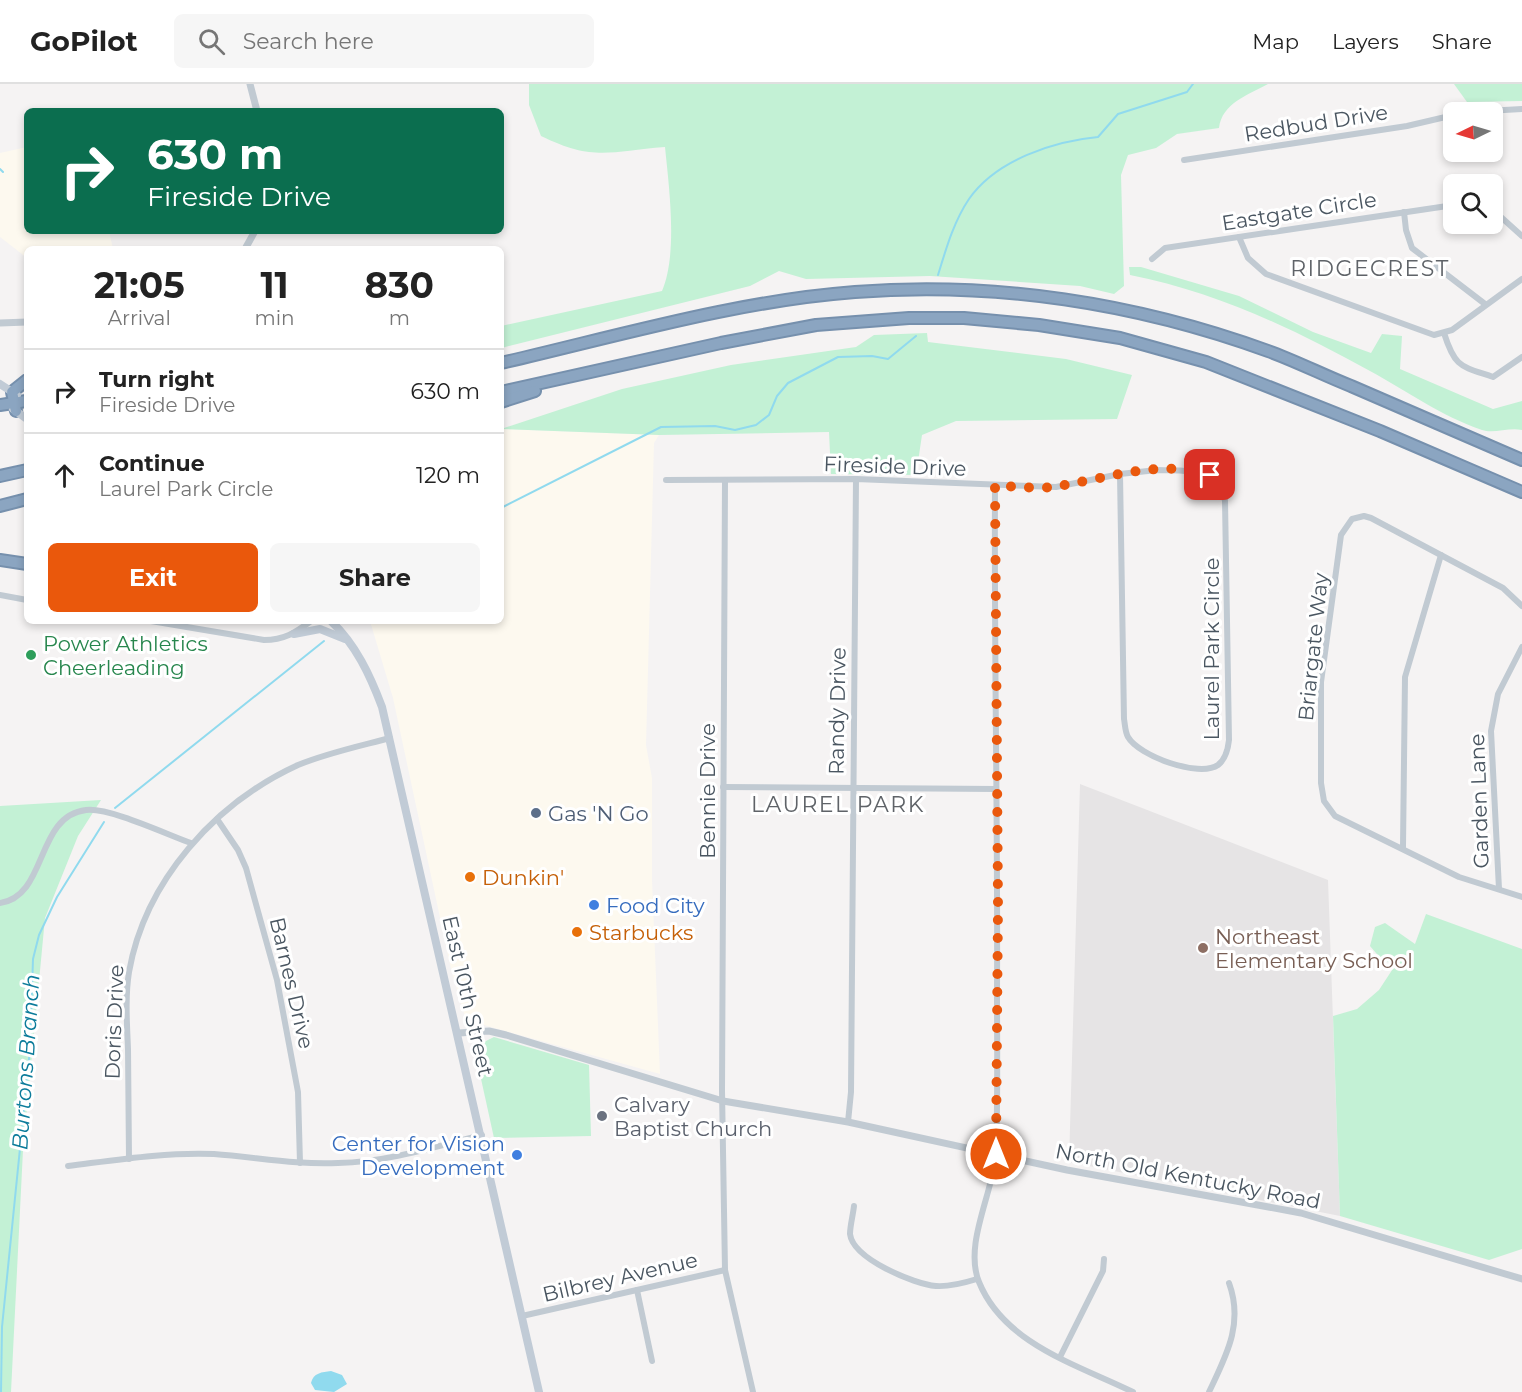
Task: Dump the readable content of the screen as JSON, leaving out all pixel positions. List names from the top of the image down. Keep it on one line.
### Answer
{"streets":{"main road":["East 10th Street"],"street":["Redbud Drive","Eastgate Circle","Fireside Drive","Briargate Way","Laurel Park Circle","Randy Drive","Bennie Drive","Garden Lane","Barnes Drive","Doris Drive","North Old Kentucky Road","Bilbrey Avenue"]},"crossings":[["Fireside Drive","Laurel Park Circle"],["Fireside Drive","Randy Drive"],["Fireside Drive","Bennie Drive"],["Briargate Way","Garden Lane"],["Randy Drive","North Old Kentucky Road"],["Bennie Drive","North Old Kentucky Road"],["Bennie Drive","Bilbrey Avenue"],["Barnes Drive","Doris Drive"],["East 10th Street","Doris Drive"],["East 10th Street","North Old Kentucky Road"],["East 10th Street","Bilbrey Avenue"]],"districts":["RIDGECREST","LAUREL PARK"],"water":["Burtons Branch"],"places":["Power Athletics Cheerleading","Gas 'N Go","Dunkin'","Food City","Starbucks","Northeast Elementary School","Calvary Baptist Church","Center for Vision Development"],"north":"left","page":{"header":"GoPilot","search":"Search here","nav":["Map","Layers","Share"],"turn":["630 m","Fireside Drive"],"eta":["21:05","Arrival","11","min","830","m"],"list":[{"name":"Turn right","note":"Fireside Drive","value":"630 m"},{"name":"Continue","note":"Laurel Park Circle","value":"120 m"}],"buttons":["Exit","Share"]}}
